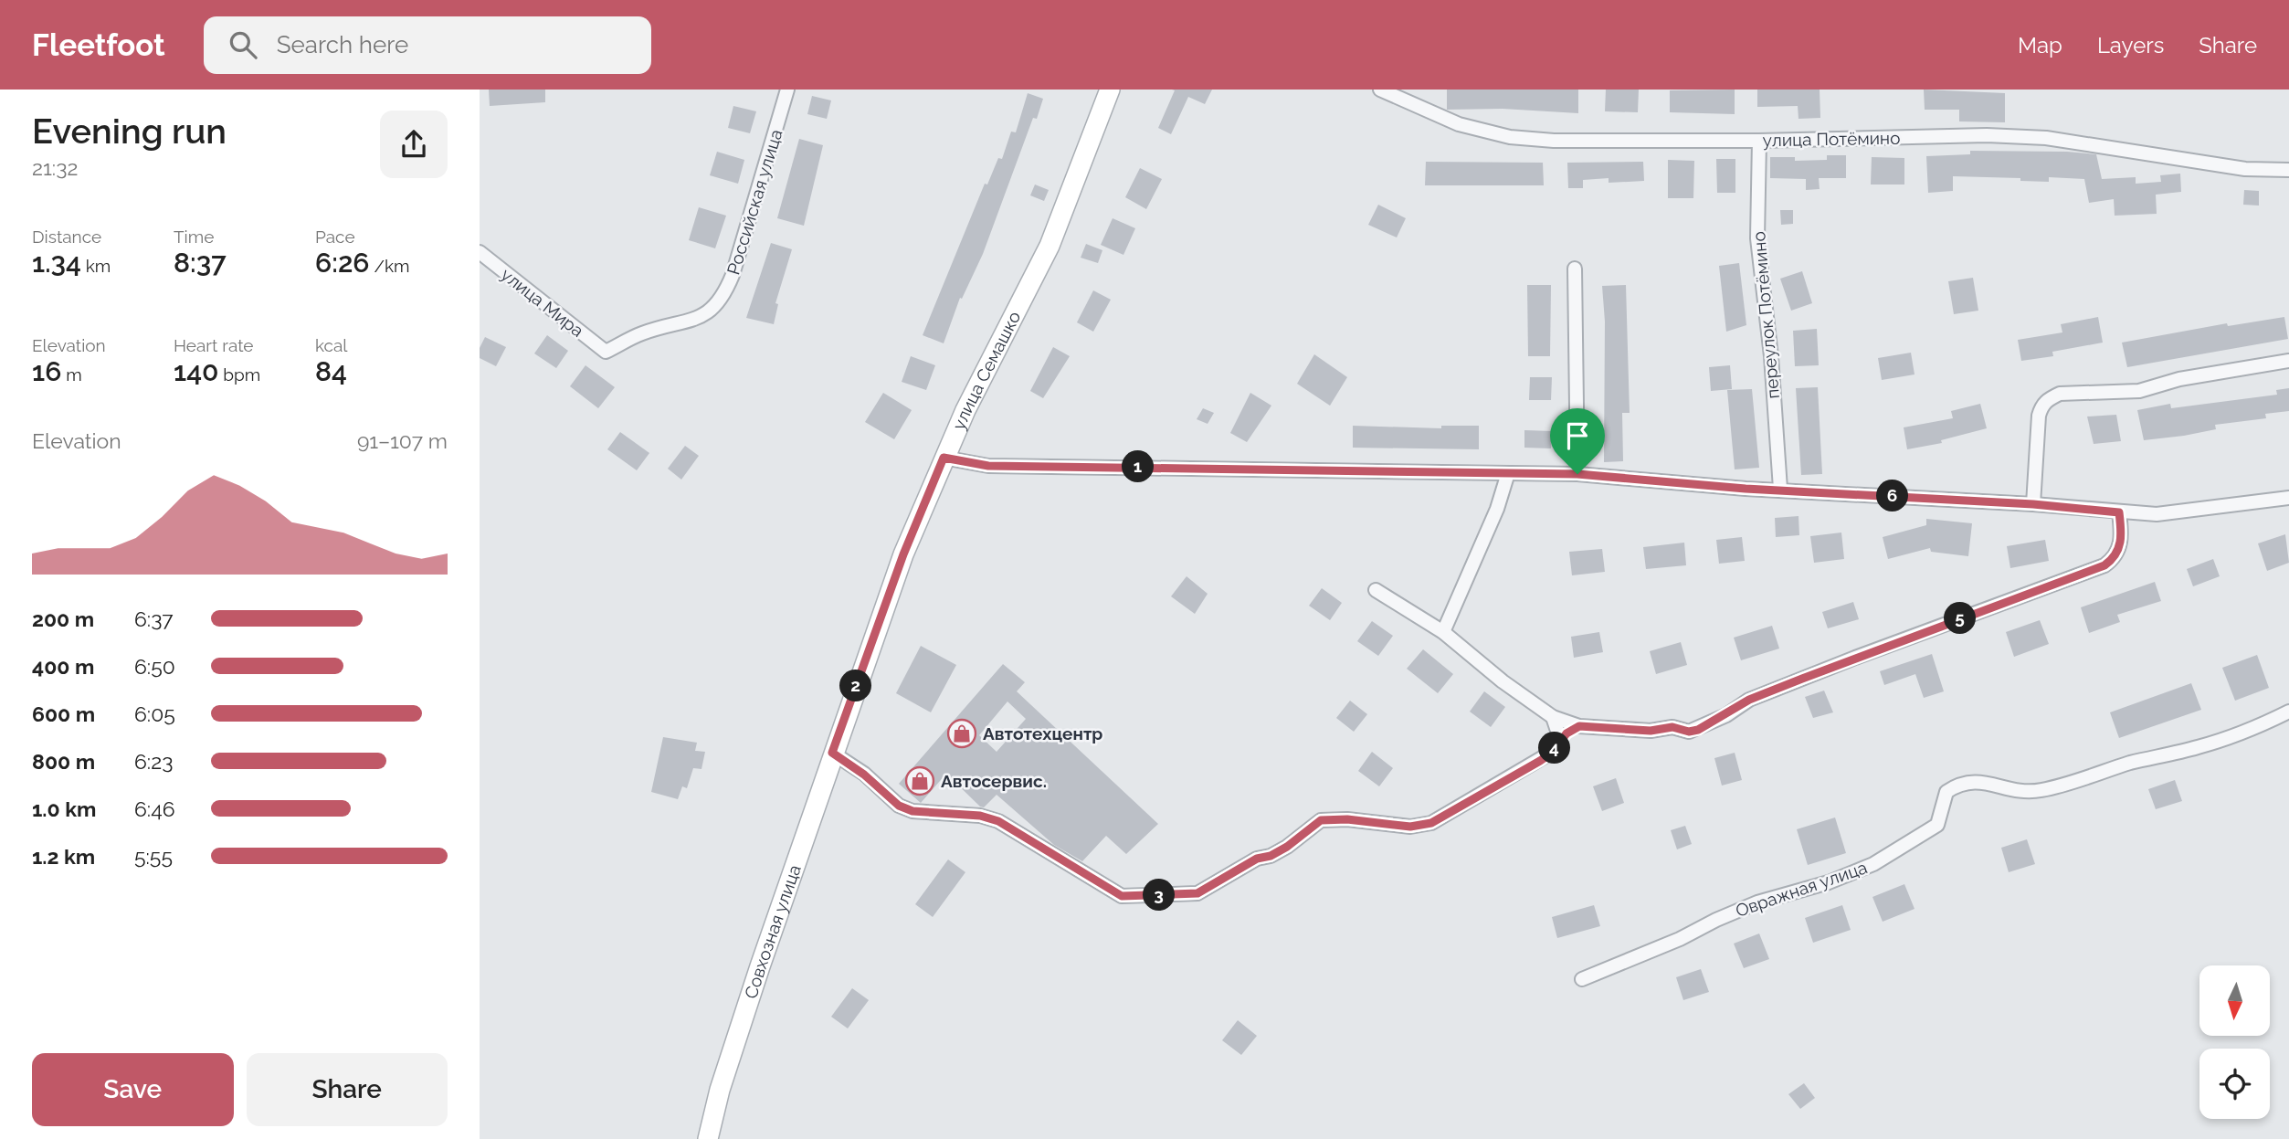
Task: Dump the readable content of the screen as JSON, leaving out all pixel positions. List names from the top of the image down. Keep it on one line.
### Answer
{"streets":{"main road":["улица Семашко","Совхозная улица"],"street":["улица Потёмино","Российская улица","улица Мира","переулок Потёмино","Овражная улица"]},"crossings":[["улица Потёмино","переулок Потёмино"],["Российская улица","улица Мира"],["улица Семашко","Совхозная улица"]],"places":{"shop":["Автотехцентр","Автосервис."]},"north":"bottom","page":{"header":"Fleetfoot","search":"Search here","nav":["Map","Layers","Share"],"heading":["Evening run","21:32"],"stats":[["Distance","1.34 km"],["Time","8:37"],["Pace","6:26 /km"],["Elevation","16 m"],["Heart rate","140 bpm"],["kcal","84"]],"chart":["Elevation","91–107 m"],"pins":["1","6","5","2","4","3"],"list":[{"name":"200 m","note":"6:37"},{"name":"400 m","note":"6:50"},{"name":"600 m","note":"6:05"},{"name":"800 m","note":"6:23"},{"name":"1.0 km","note":"6:46"},{"name":"1.2 km","note":"5:55"}],"buttons":["Save","Share"]}}
